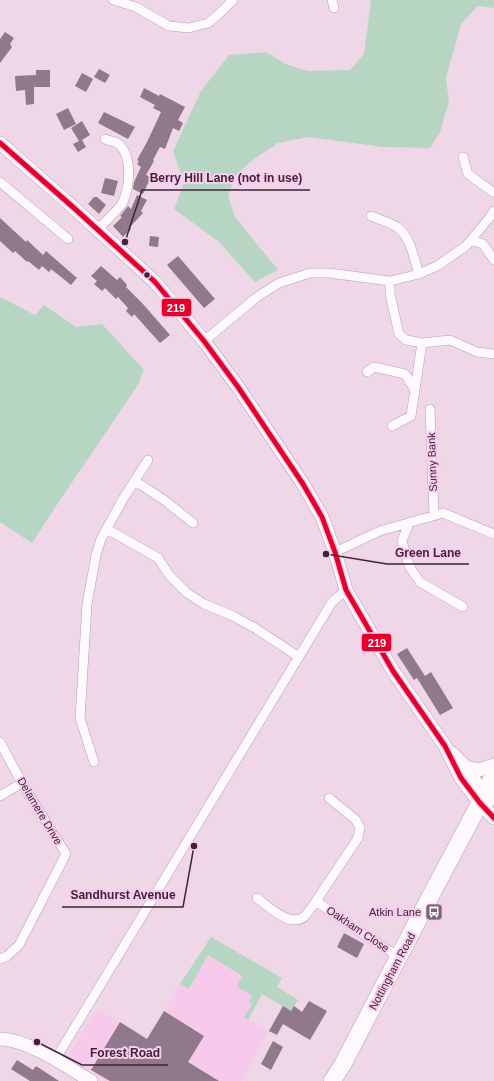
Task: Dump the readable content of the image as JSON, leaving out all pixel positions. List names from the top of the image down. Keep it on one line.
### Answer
{"streets":{"highway":["Nottingham Road"],"street":["Sunny Bank","Delamere Drive","Oakham Close"]},"crossings":[["Oakham Close","Nottingham Road"]],"places":{"other":["Berry Hill Lane (not in use)","Green Lane","Sandhurst Avenue","Forest Road"],"bus stop":["Atkin Lane"]},"lines":["transit line 219"]}
